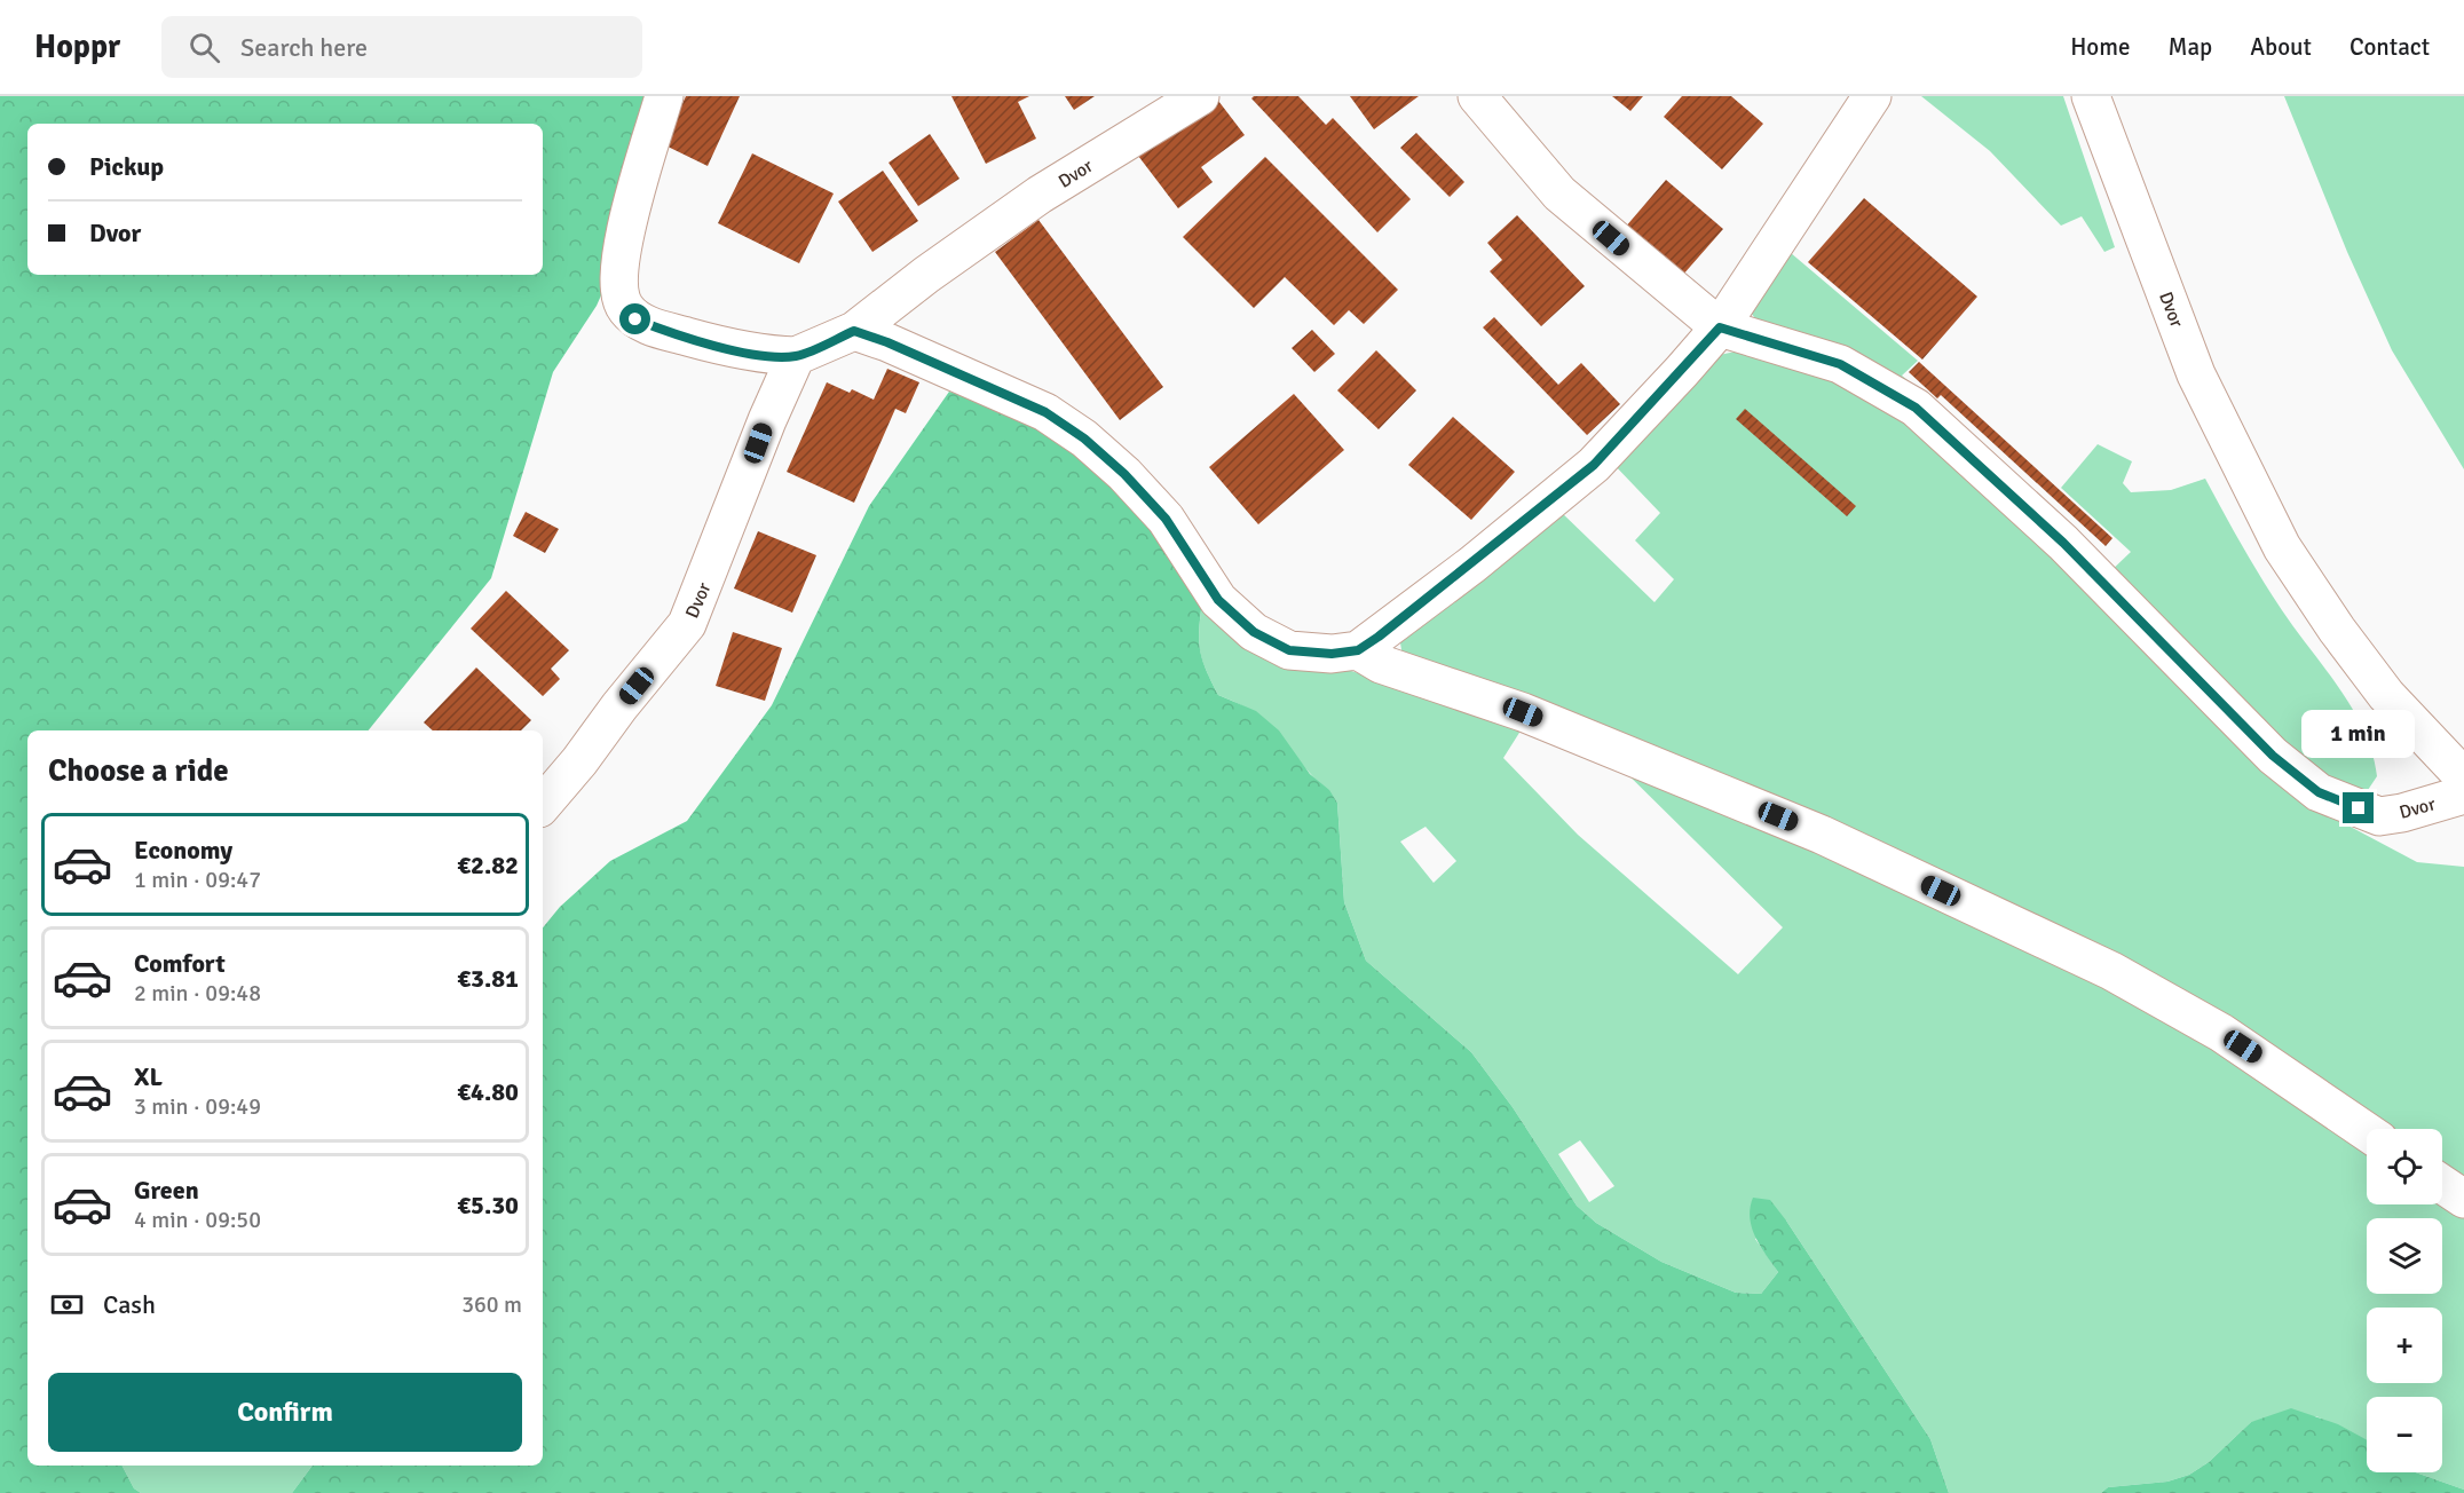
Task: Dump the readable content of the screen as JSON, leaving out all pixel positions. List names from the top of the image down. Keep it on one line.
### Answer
{"streets":{"street":["Dvor"]},"page":{"header":"Hoppr","search":"Search here","nav":["Home","Map","About","Contact"],"banner":["Pickup","Dvor"],"bubble":"1 min","heading":"Choose a ride","list":[{"name":"Economy","note":"1 min · 09:47","value":"€2.82"},{"name":"Comfort","note":"2 min · 09:48","value":"€3.81"},{"name":"XL","note":"3 min · 09:49","value":"€4.80"},{"name":"Green","note":"4 min · 09:50","value":"€5.30"}],"map_buttons":["+","−"],"pay":["Cash","360 m"],"buttons":"Confirm"}}
